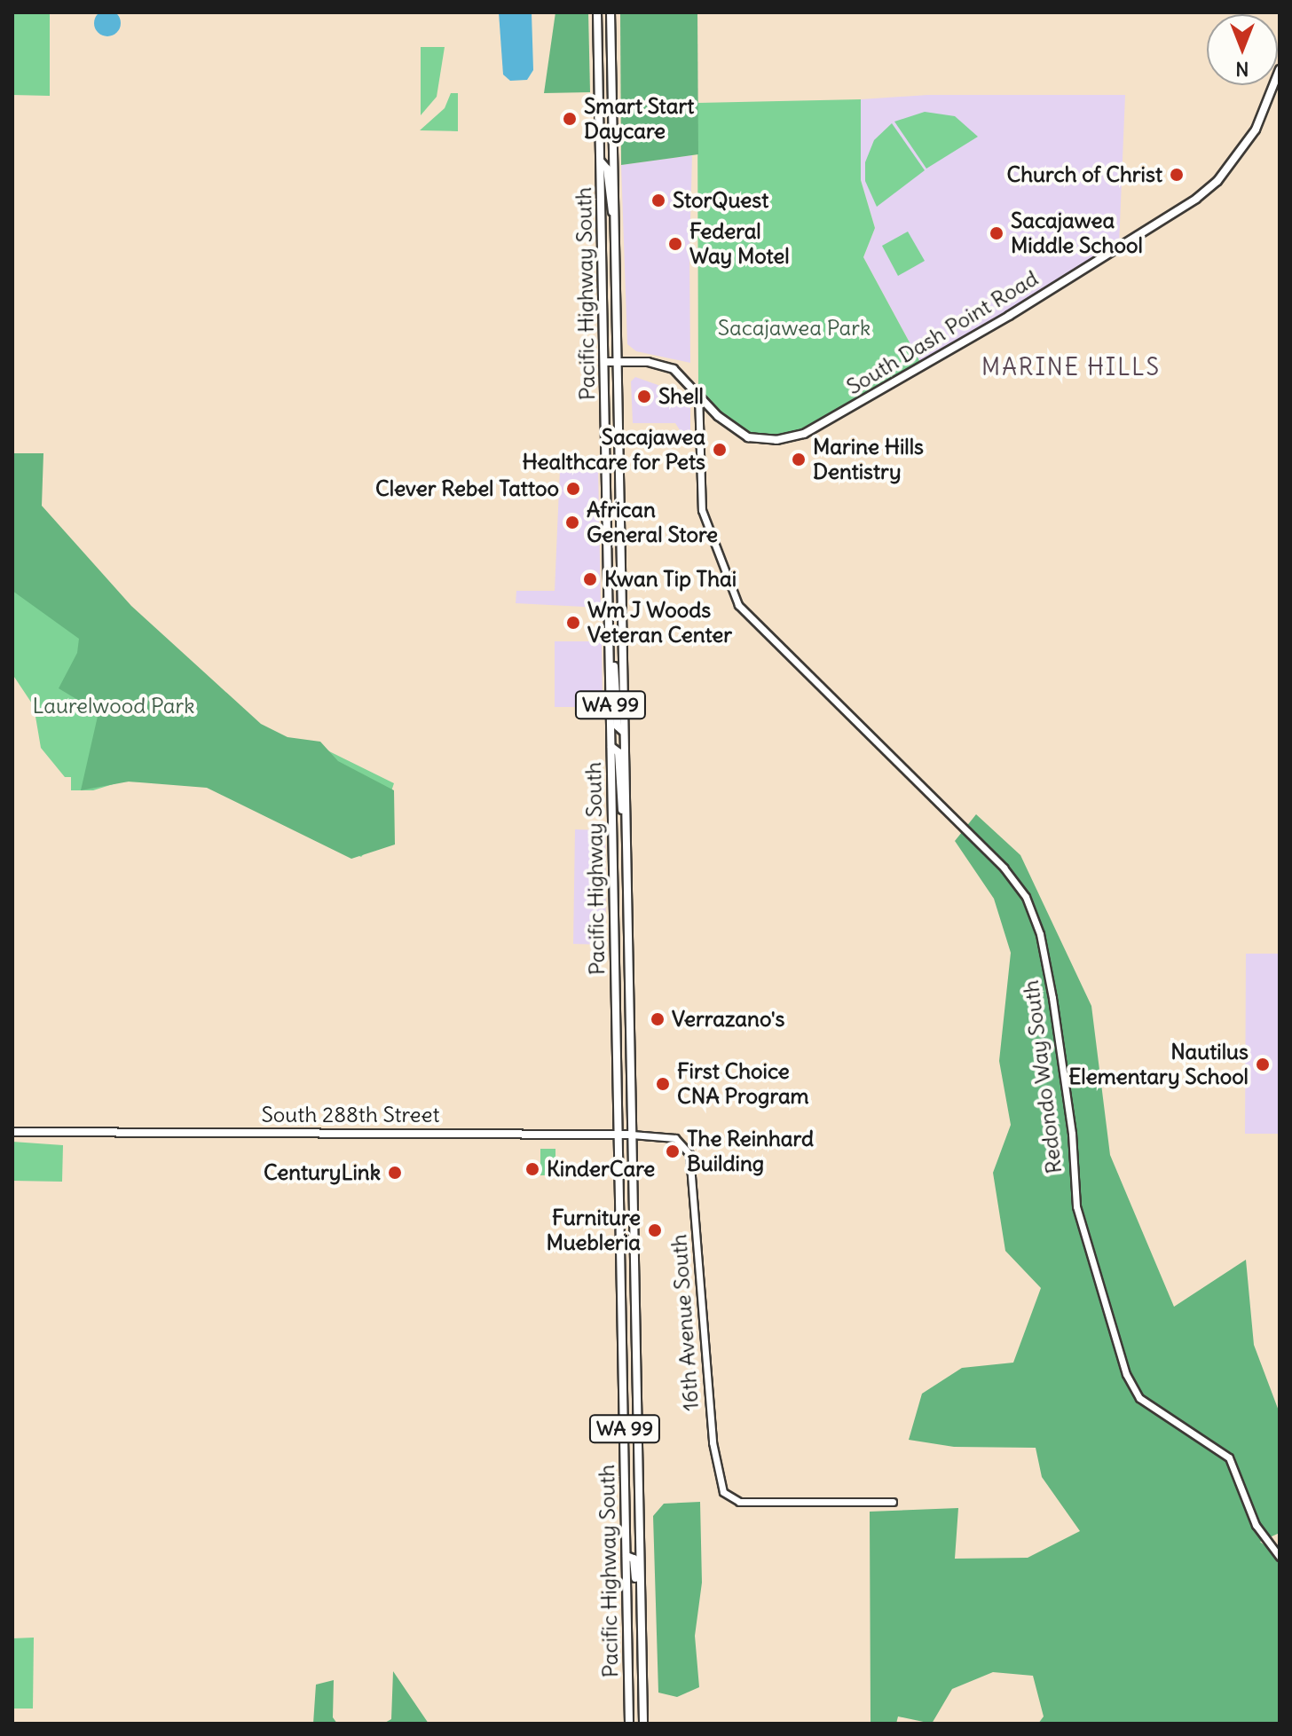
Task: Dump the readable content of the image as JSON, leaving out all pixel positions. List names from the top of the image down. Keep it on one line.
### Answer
{"streets":{"main road":["Pacific Highway South","South Dash Point Road","WA 99","South 288th Street"],"street":["Redondo Way South","16th Avenue South"]},"crossings":[["Pacific Highway South","South Dash Point Road"],["Pacific Highway South","South 288th Street"],["South Dash Point Road","Redondo Way South"],["South 288th Street","16th Avenue South"]],"districts":["MARINE HILLS"],"parks":["Sacajawea Park","Laurelwood Park"],"places":["Smart Start Daycare","Church of Christ","StorQuest","Sacajawea Middle School","Federal Way Motel","Shell","Sacajawea Healthcare for Pets","Marine Hills Dentistry","Clever Rebel Tattoo","African General Store","Kwan Tip Thai","Wm J Woods Veteran Center","Verrazano's","Nautilus Elementary School","First Choice CNA Program","The Reinhard Building","KinderCare","CenturyLink","Furniture Muebleria"],"north":"bottom"}
